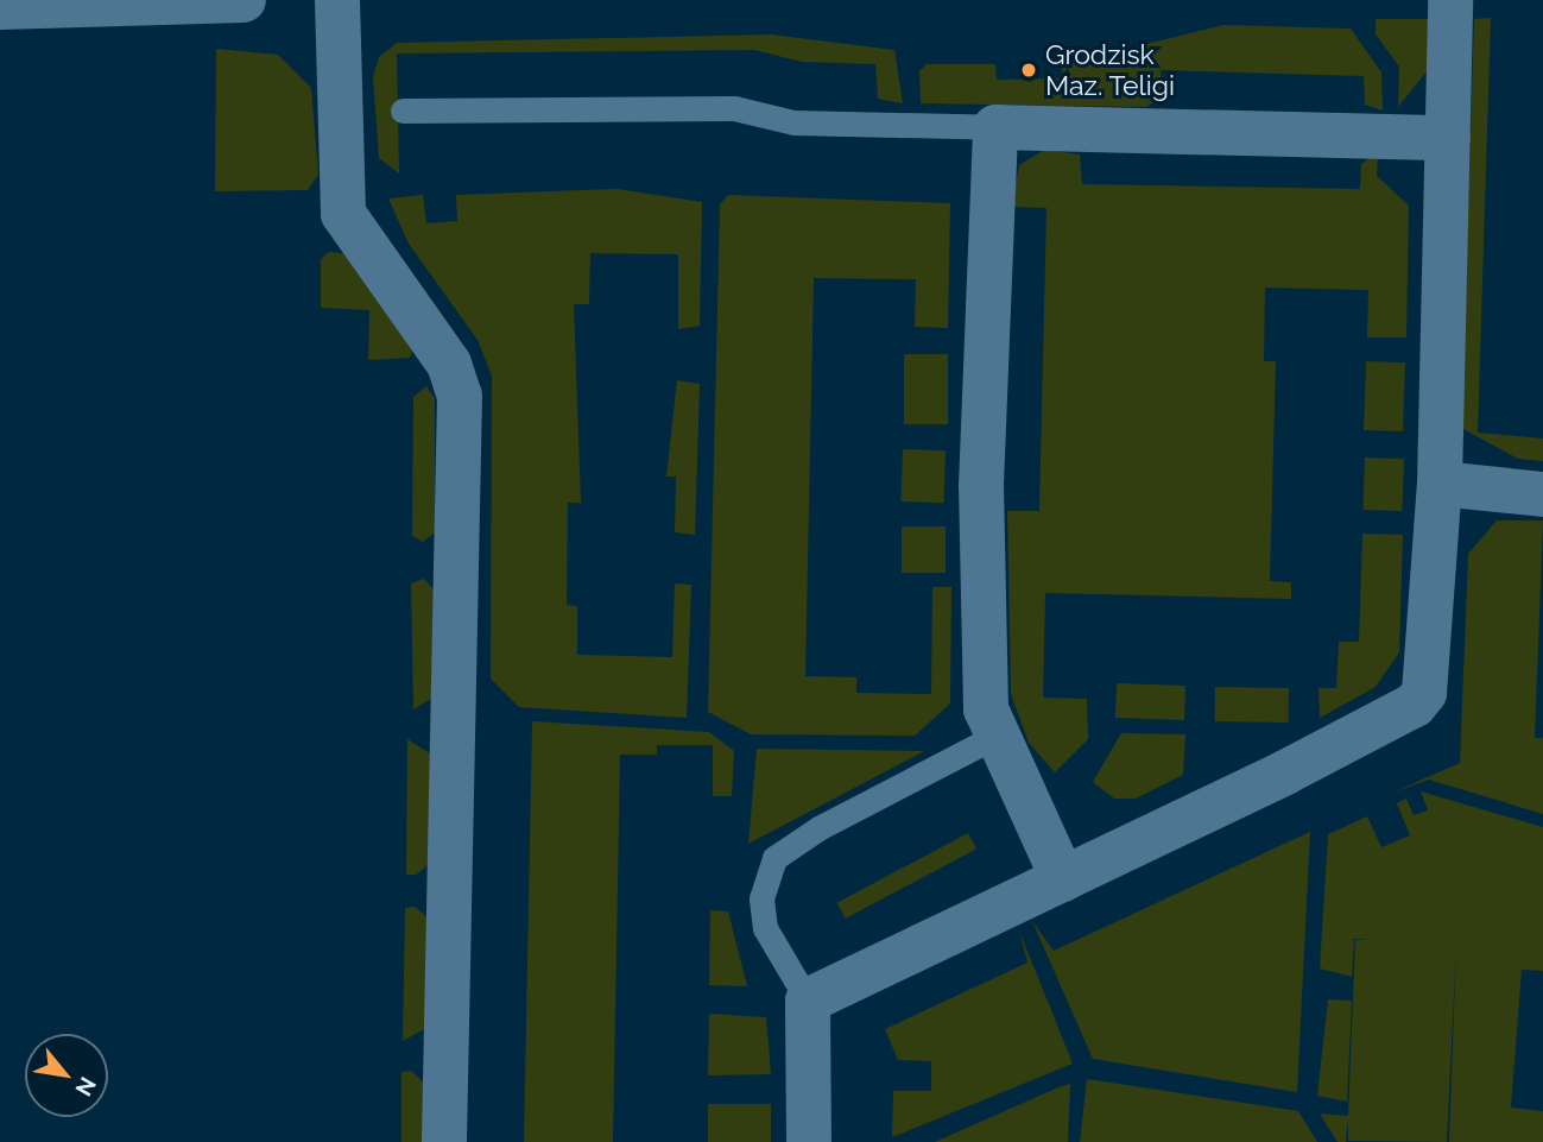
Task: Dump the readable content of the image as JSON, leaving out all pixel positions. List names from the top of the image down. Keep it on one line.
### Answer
{"places":["Grodzisk Maz. Teligi"],"north":"bottom right"}
